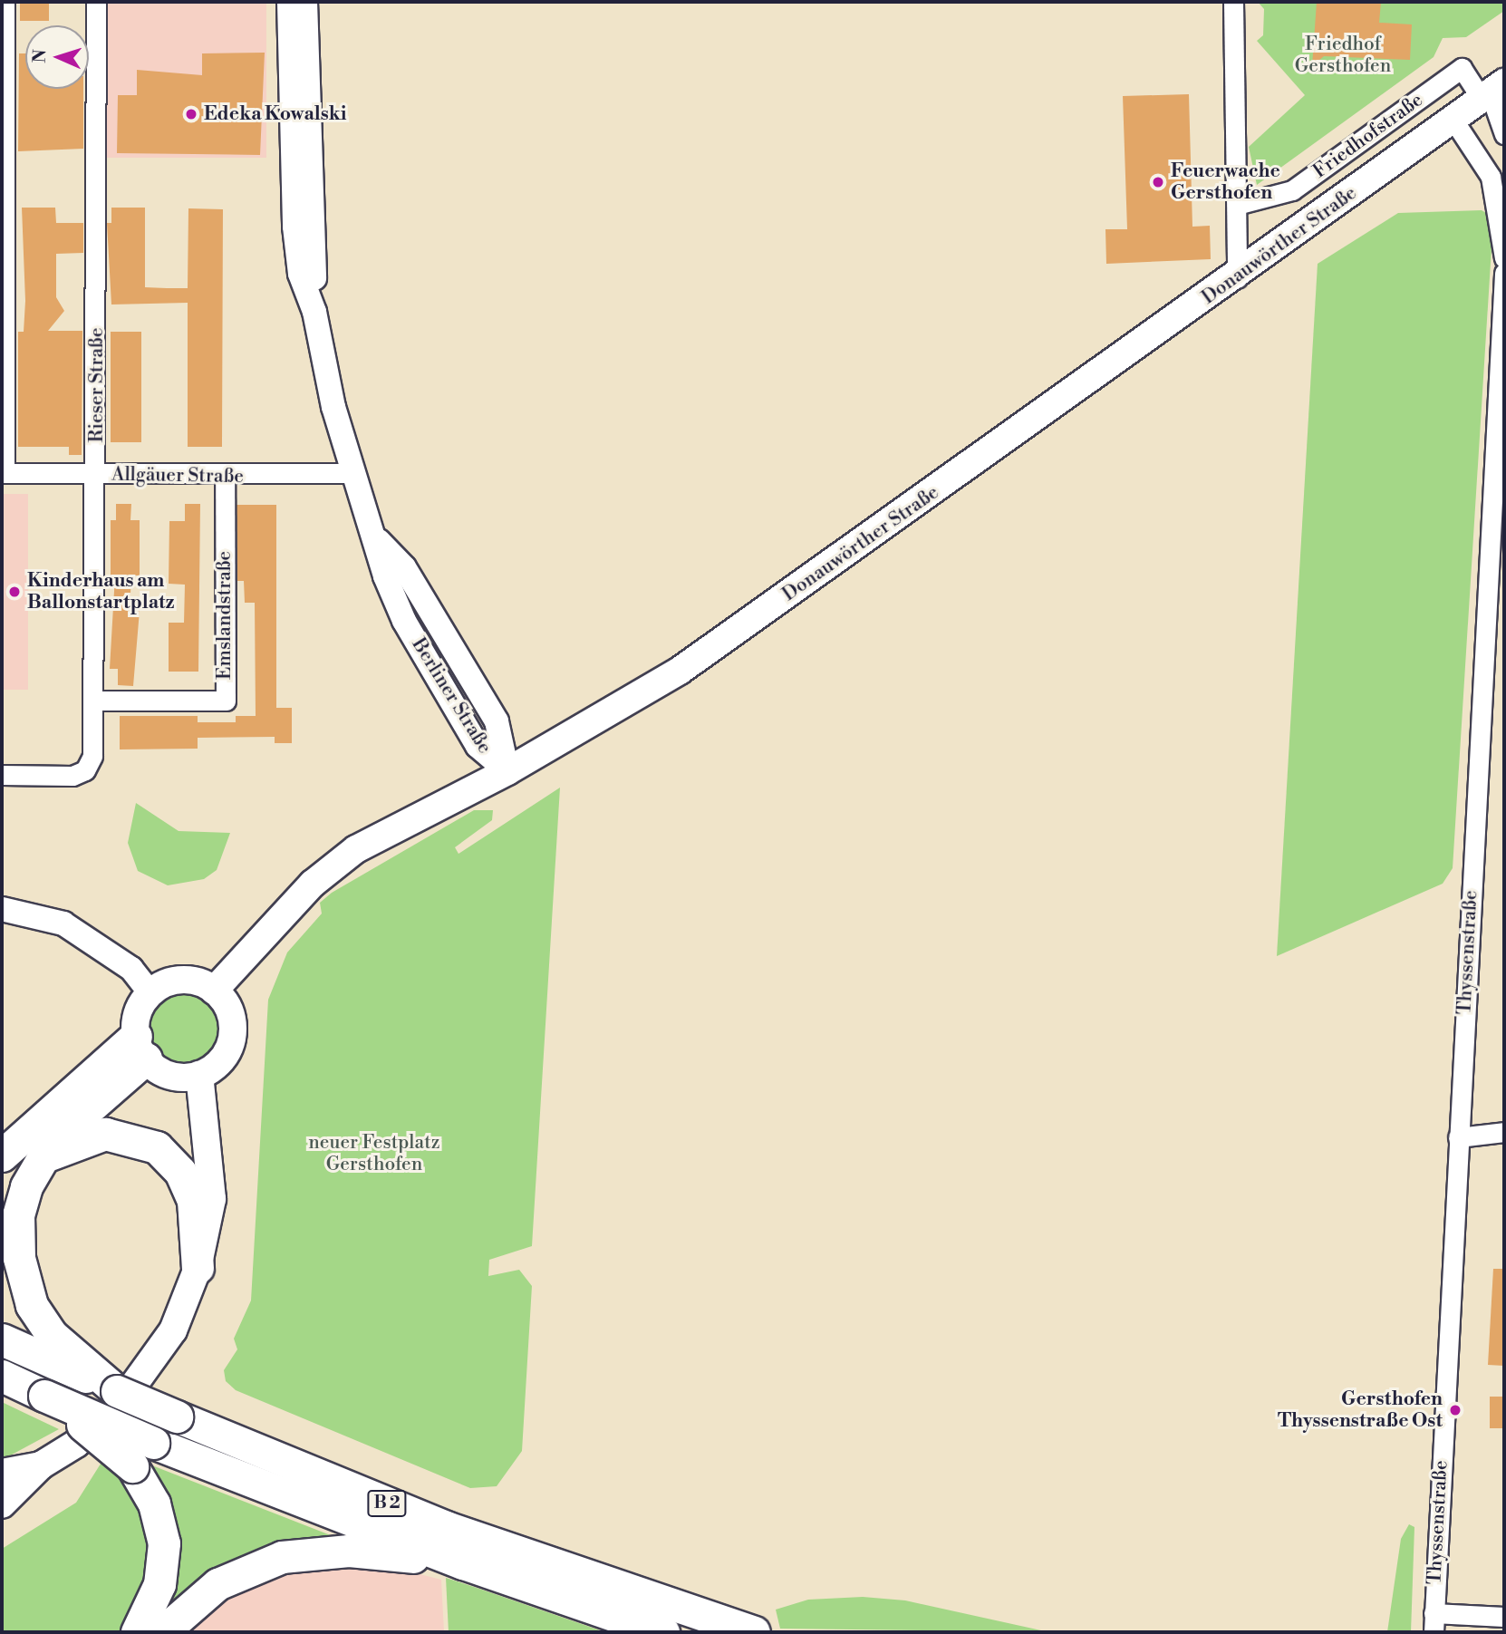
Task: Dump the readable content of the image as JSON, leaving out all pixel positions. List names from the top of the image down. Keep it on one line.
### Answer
{"streets":{"highway":["B 2"],"main road":["Donauwörther Straße"],"street":["Friedhofstraße","Rieser Straße","Allgäuer Straße","Emslandstraße","Berliner Straße","Thyssenstraße"]},"crossings":[["Friedhofstraße","Donauwörther Straße"],["Donauwörther Straße","Berliner Straße"],["Rieser Straße","Allgäuer Straße"],["Rieser Straße","Emslandstraße"],["Allgäuer Straße","Emslandstraße"],["Allgäuer Straße","Berliner Straße"]],"parks":["Friedhof Gersthofen","neuer Festplatz Gersthofen"],"places":["Edeka Kowalski","Feuerwache Gersthofen","Kinderhaus am Ballonstartplatz","Gersthofen Thyssenstraße Ost"],"north":"left"}
